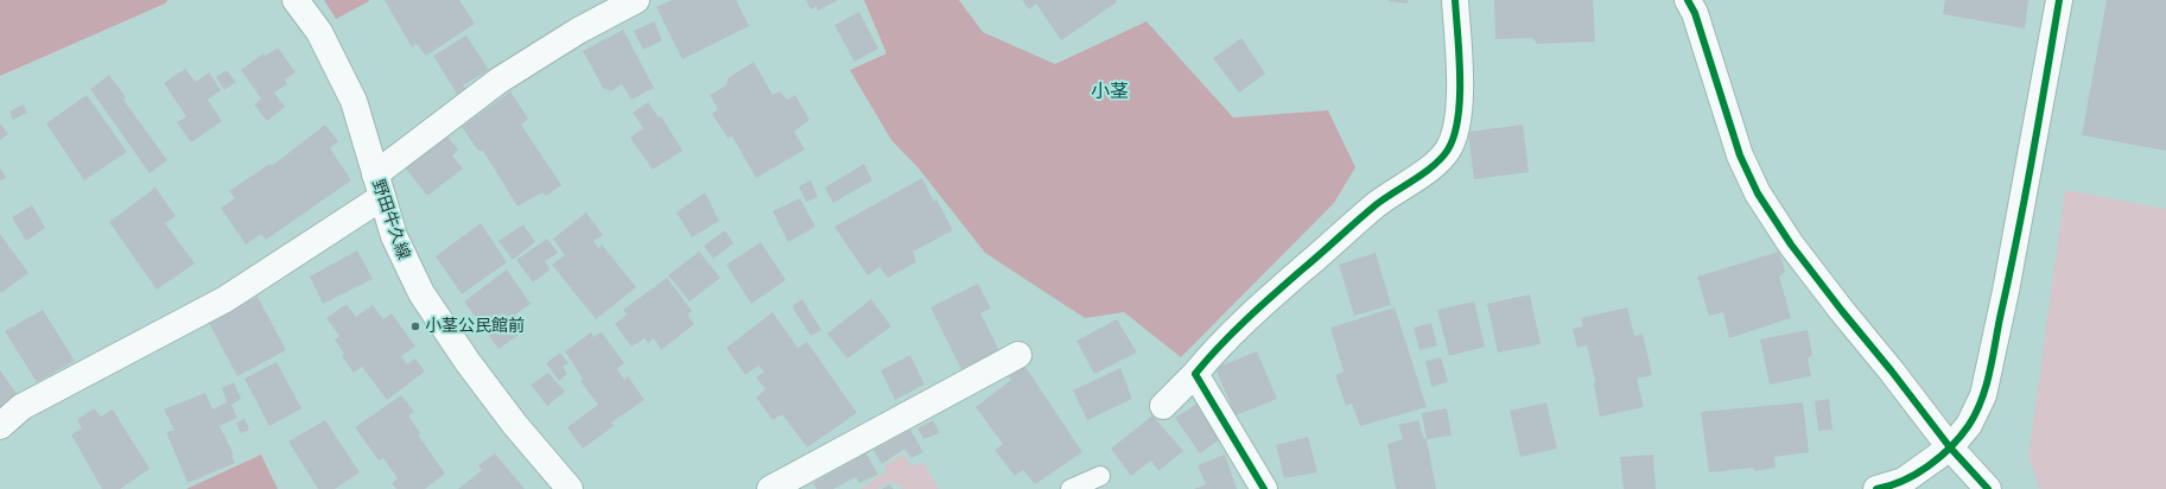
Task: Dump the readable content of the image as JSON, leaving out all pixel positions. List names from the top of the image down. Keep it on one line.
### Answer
{"streets":{"street":["野田牛久線"]},"districts":["小茎"],"places":["小茎公民館前"]}
